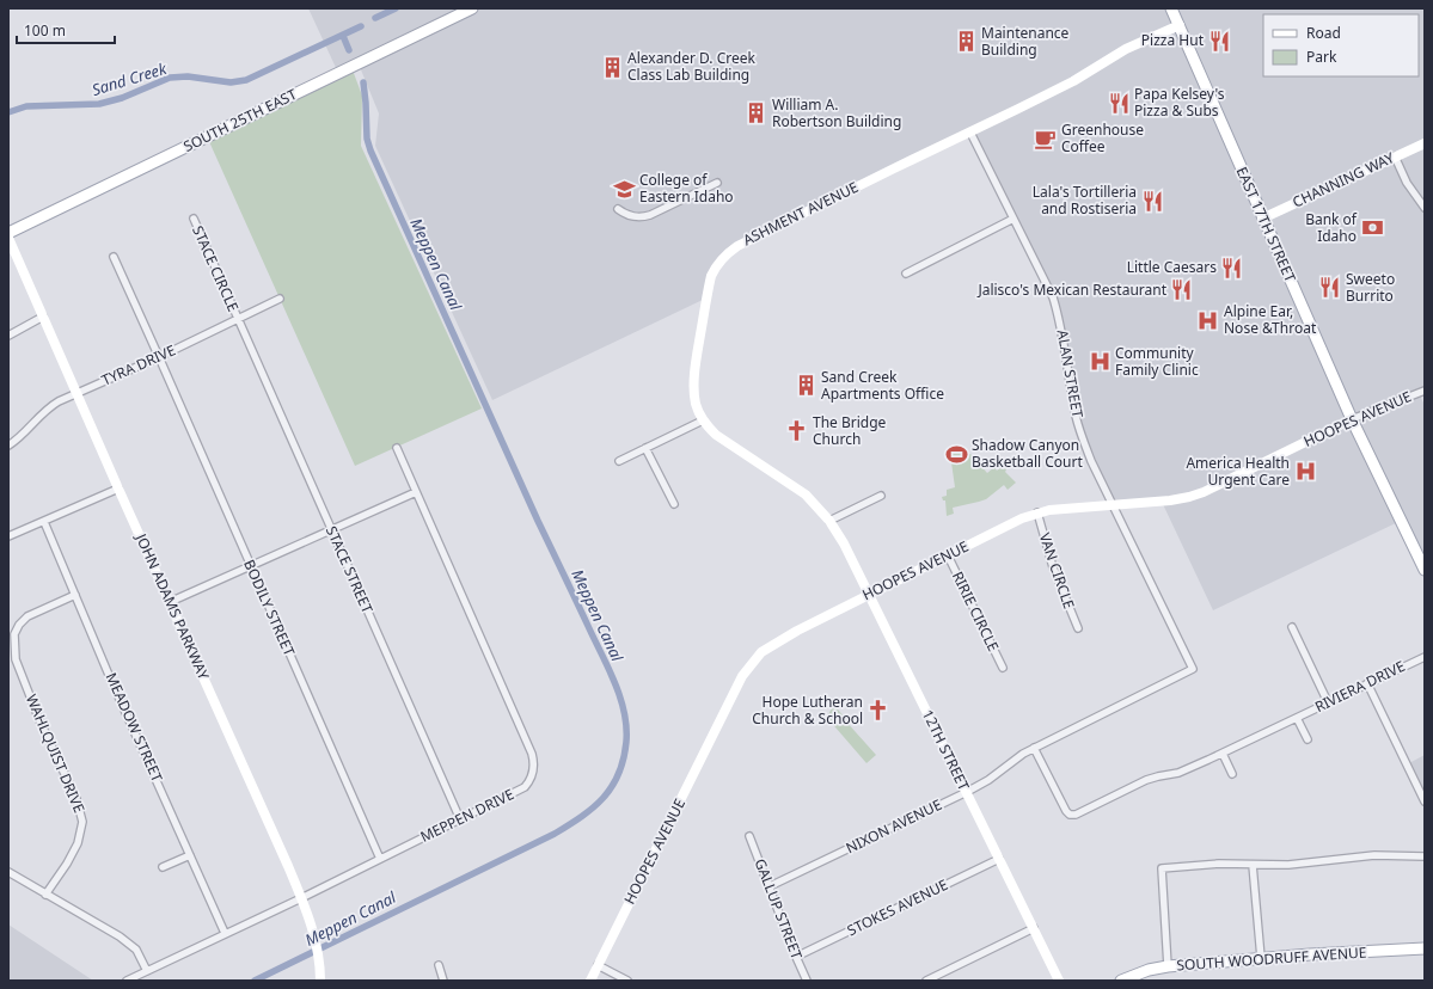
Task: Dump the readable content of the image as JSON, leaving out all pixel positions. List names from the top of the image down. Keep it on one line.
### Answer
{"streets":{"main road":["SOUTH 25TH EAST","EAST 17TH STREET","SOUTH WOODRUFF AVENUE"],"street":["CHANNING WAY","ASHMENT AVENUE","STACE CIRCLE","TYRA DRIVE","ALAN STREET","HOOPES AVENUE","STACE STREET","VAN CIRCLE","JOHN ADAMS PARKWAY","BODILY STREET","RIRIE CIRCLE","RIVIERA DRIVE","MEADOW STREET","12TH STREET","WAHLQUIST DRIVE","MEPPEN DRIVE","NIXON AVENUE","STOKES AVENUE","GALLUP STREET"]},"crossings":[["CHANNING WAY","EAST 17TH STREET"],["ASHMENT AVENUE","EAST 17TH STREET"],["ASHMENT AVENUE","ALAN STREET"],["ASHMENT AVENUE","12TH STREET"],["EAST 17TH STREET","HOOPES AVENUE"],["STACE CIRCLE","TYRA DRIVE"],["STACE CIRCLE","STACE STREET"],["TYRA DRIVE","STACE STREET"],["TYRA DRIVE","JOHN ADAMS PARKWAY"],["TYRA DRIVE","BODILY STREET"],["ALAN STREET","HOOPES AVENUE"],["ALAN STREET","NIXON AVENUE"],["HOOPES AVENUE","VAN CIRCLE"],["HOOPES AVENUE","RIRIE CIRCLE"],["HOOPES AVENUE","12TH STREET"],["STACE STREET","MEPPEN DRIVE"],["JOHN ADAMS PARKWAY","MEPPEN DRIVE"],["BODILY STREET","MEPPEN DRIVE"],["RIVIERA DRIVE","NIXON AVENUE"],["MEADOW STREET","WAHLQUIST DRIVE"],["MEADOW STREET","MEPPEN DRIVE"],["12TH STREET","NIXON AVENUE"],["12TH STREET","STOKES AVENUE"],["NIXON AVENUE","GALLUP STREET"],["STOKES AVENUE","GALLUP STREET"]],"water":["Sand Creek","Meppen Canal"],"places":{"restaurant":["Pizza Hut","Papa Kelsey's Pizza & Subs","Lala's Tortilleria and Rostiseria","Little Caesars","Sweeto Burrito","Jalisco's Mexican Restaurant"],"building":["Maintenance Building","Alexander D. Creek Class Lab Building","William A. Robertson Building","Sand Creek Apartments Office"],"cafe":["Greenhouse Coffee"],"school or university":["College of Eastern Idaho"],"bank":["Bank of Idaho"],"hospital":["Alpine Ear, Nose &Throat","Community Family Clinic","America Health Urgent Care"],"church":["The Bridge Church","Hope Lutheran Church & School"],"sports":["Shadow Canyon Basketball Court"]},"legend":["Road","Park"],"scale_bar":"100 m"}
